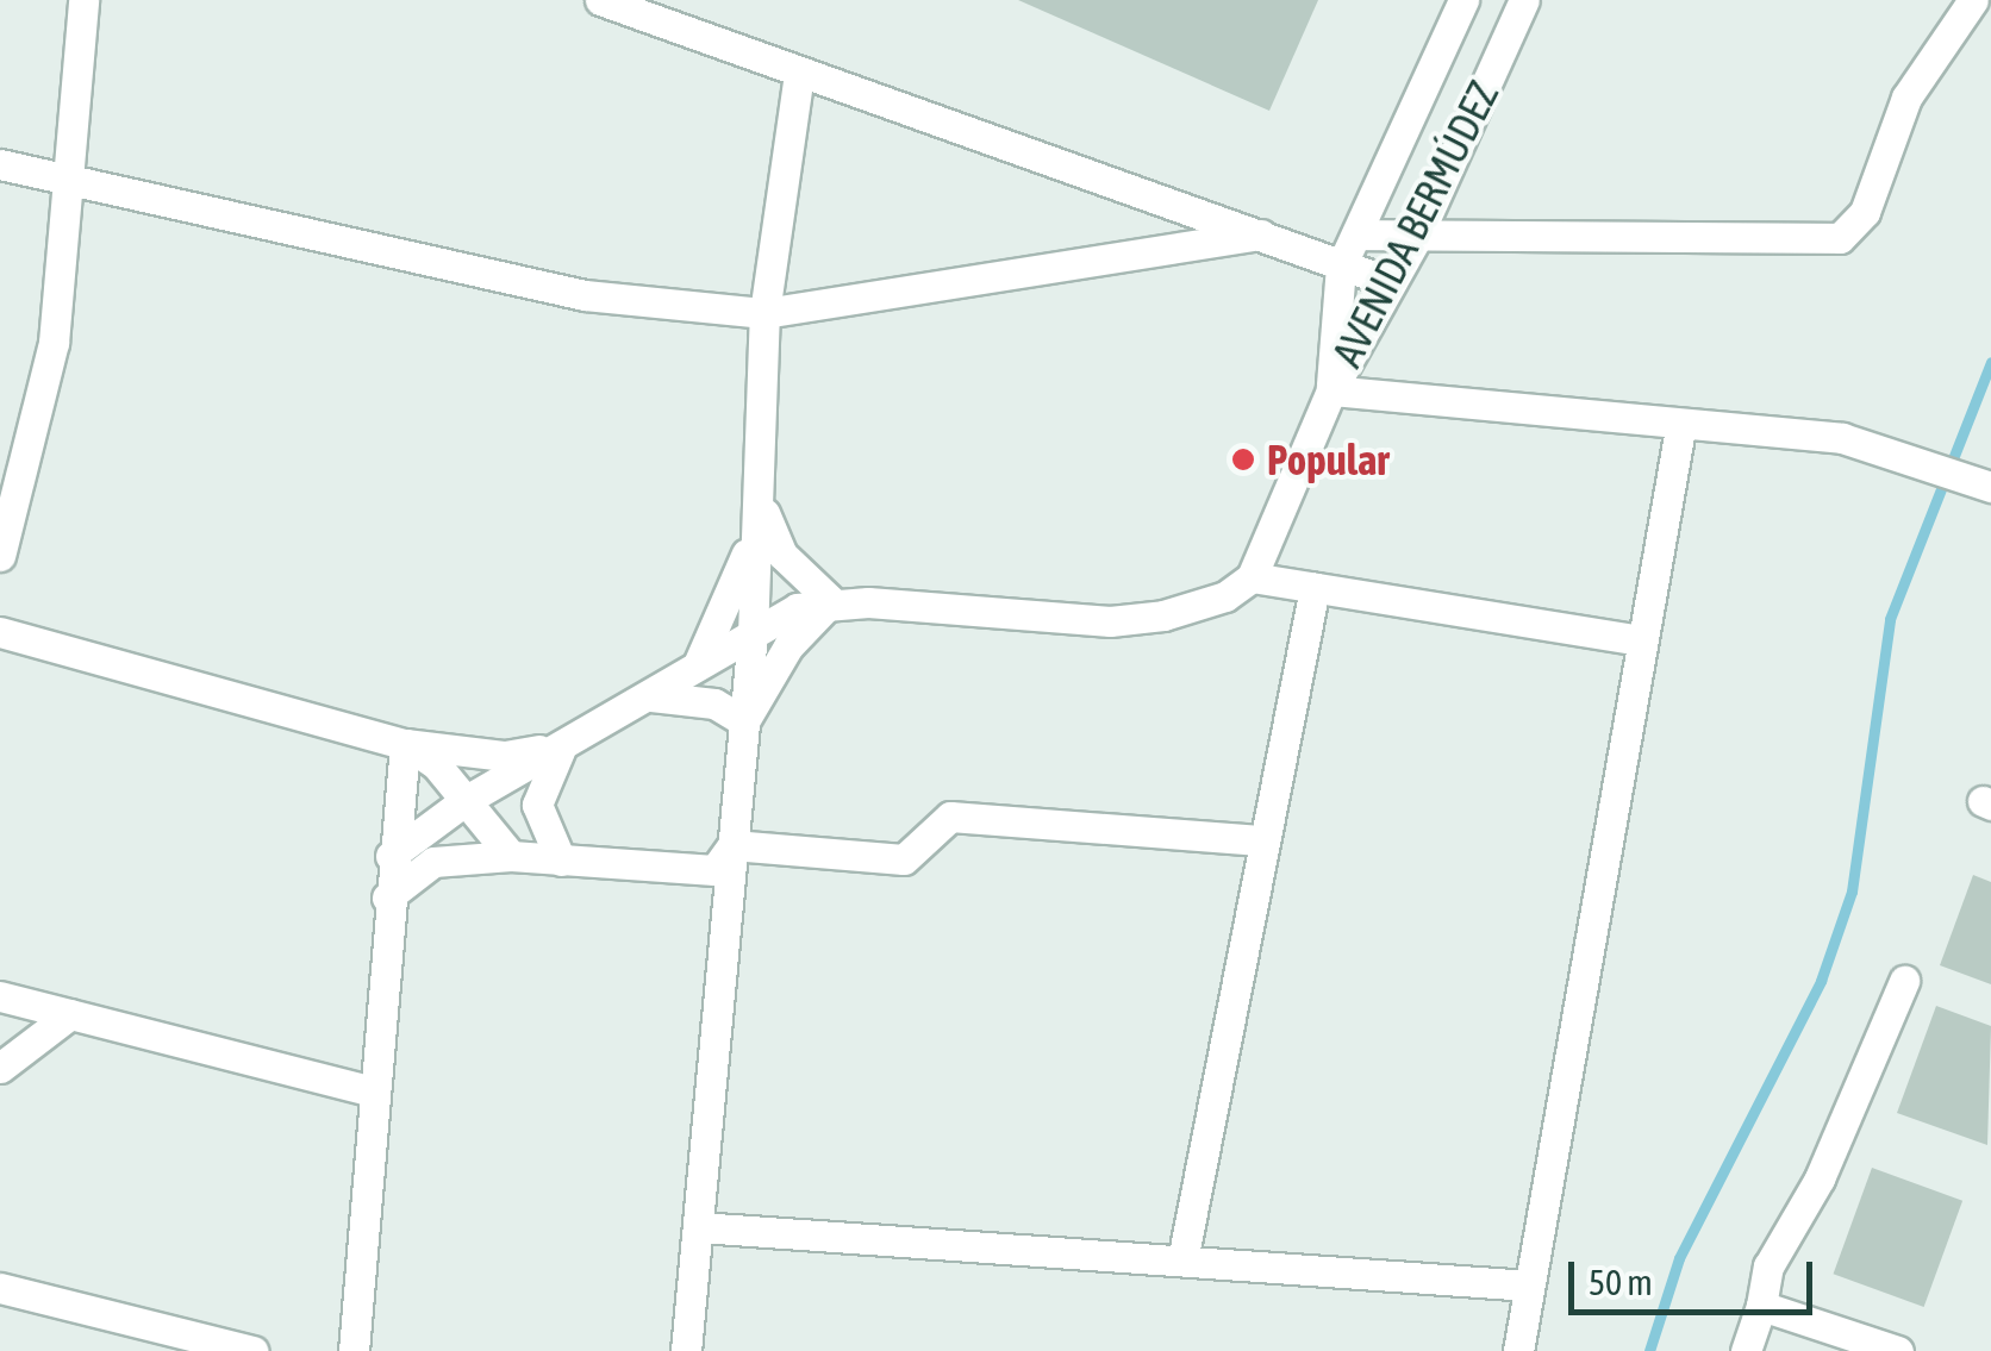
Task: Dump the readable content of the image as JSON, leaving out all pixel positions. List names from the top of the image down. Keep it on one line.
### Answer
{"streets":{"street":["AVENIDA BERMÚDEZ"]},"places":["Popular"],"scale_bar":"50 m"}
